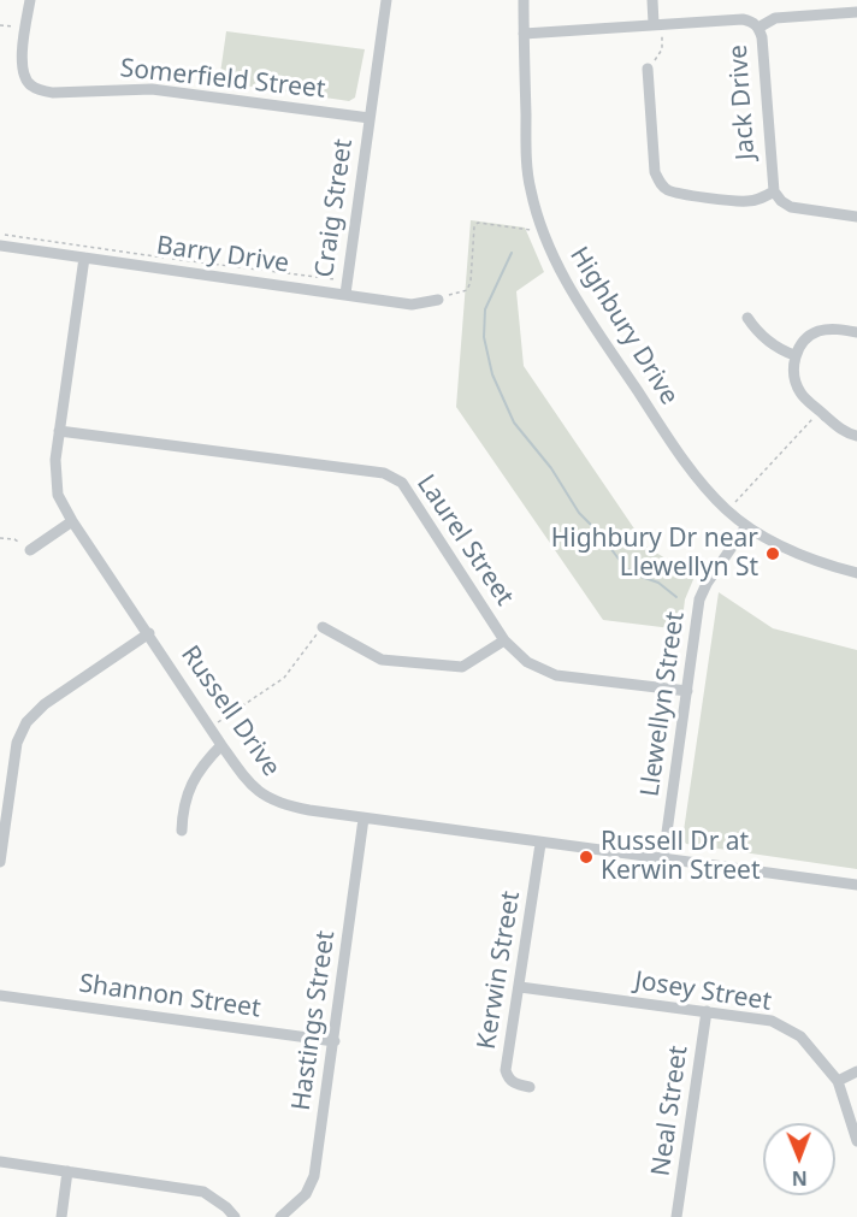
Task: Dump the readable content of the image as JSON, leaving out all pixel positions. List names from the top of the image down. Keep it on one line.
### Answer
{"streets":{"street":["Somerfield Street","Jack Drive","Craig Street","Barry Drive","Highbury Drive","Laurel Street","Llewellyn Street","Russell Drive","Kerwin Street","Josey Street","Shannon Street","Hastings Street","Neal Street"]},"crossings":[["Somerfield Street","Craig Street"],["Jack Drive","Highbury Drive"],["Craig Street","Barry Drive"],["Barry Drive","Russell Drive"],["Highbury Drive","Llewellyn Street"],["Laurel Street","Llewellyn Street"],["Laurel Street","Russell Drive"],["Llewellyn Street","Russell Drive"],["Russell Drive","Kerwin Street"],["Russell Drive","Hastings Street"],["Kerwin Street","Josey Street"],["Josey Street","Neal Street"],["Shannon Street","Hastings Street"]],"places":["Highbury Dr near Llewellyn St","Russell Dr at Kerwin Street"],"north":"bottom"}
